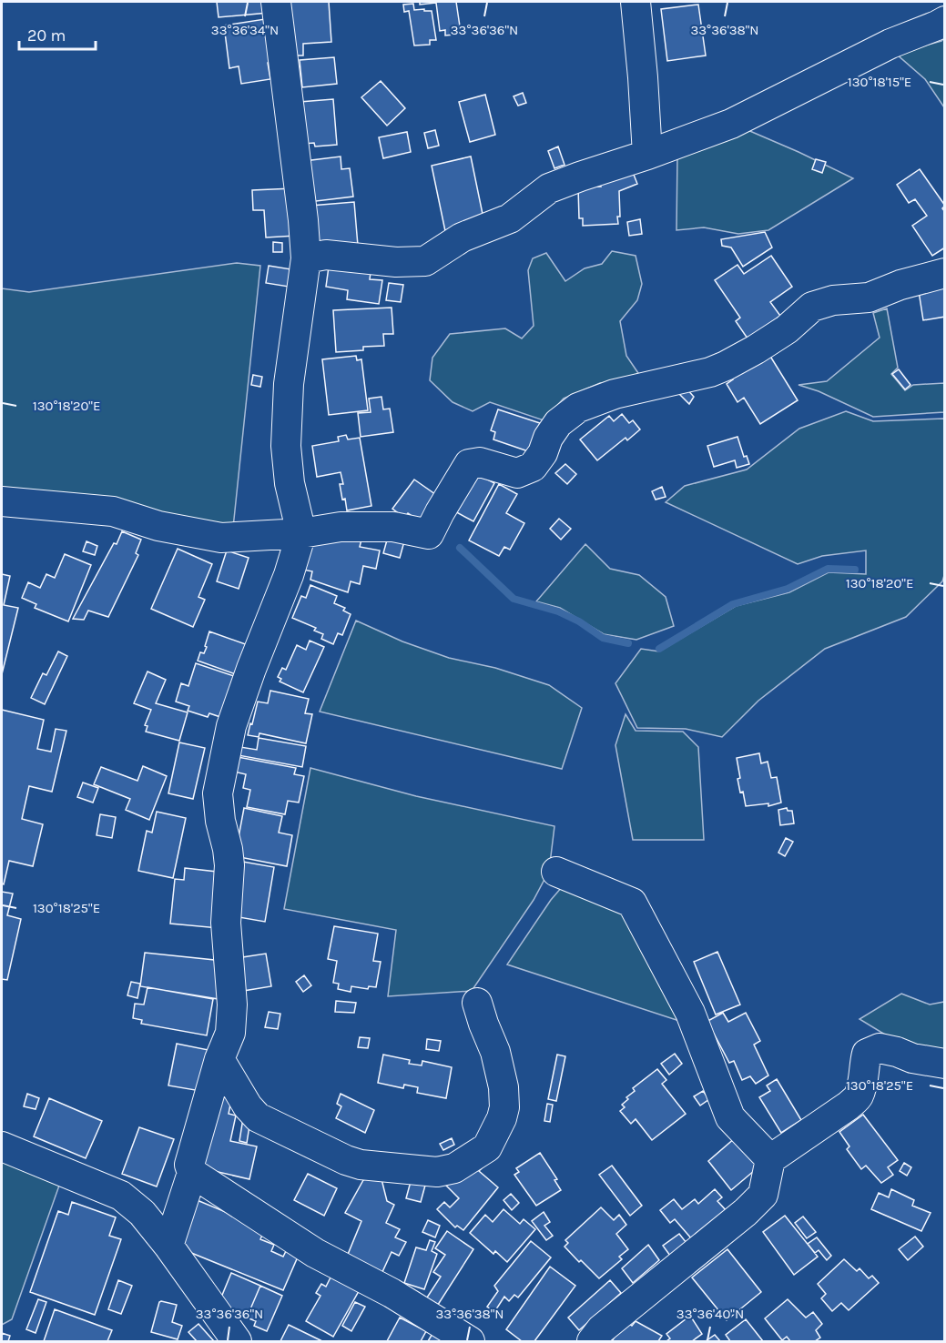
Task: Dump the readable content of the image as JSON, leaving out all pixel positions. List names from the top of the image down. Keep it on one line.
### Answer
{"scale_bar":"20 m","coordinates":["33°36'34\"N","33°36'36\"N","33°36'38\"N","130°18'15\"E","130°18'20\"E","130°18'25\"E","33°36'40\"N"]}
